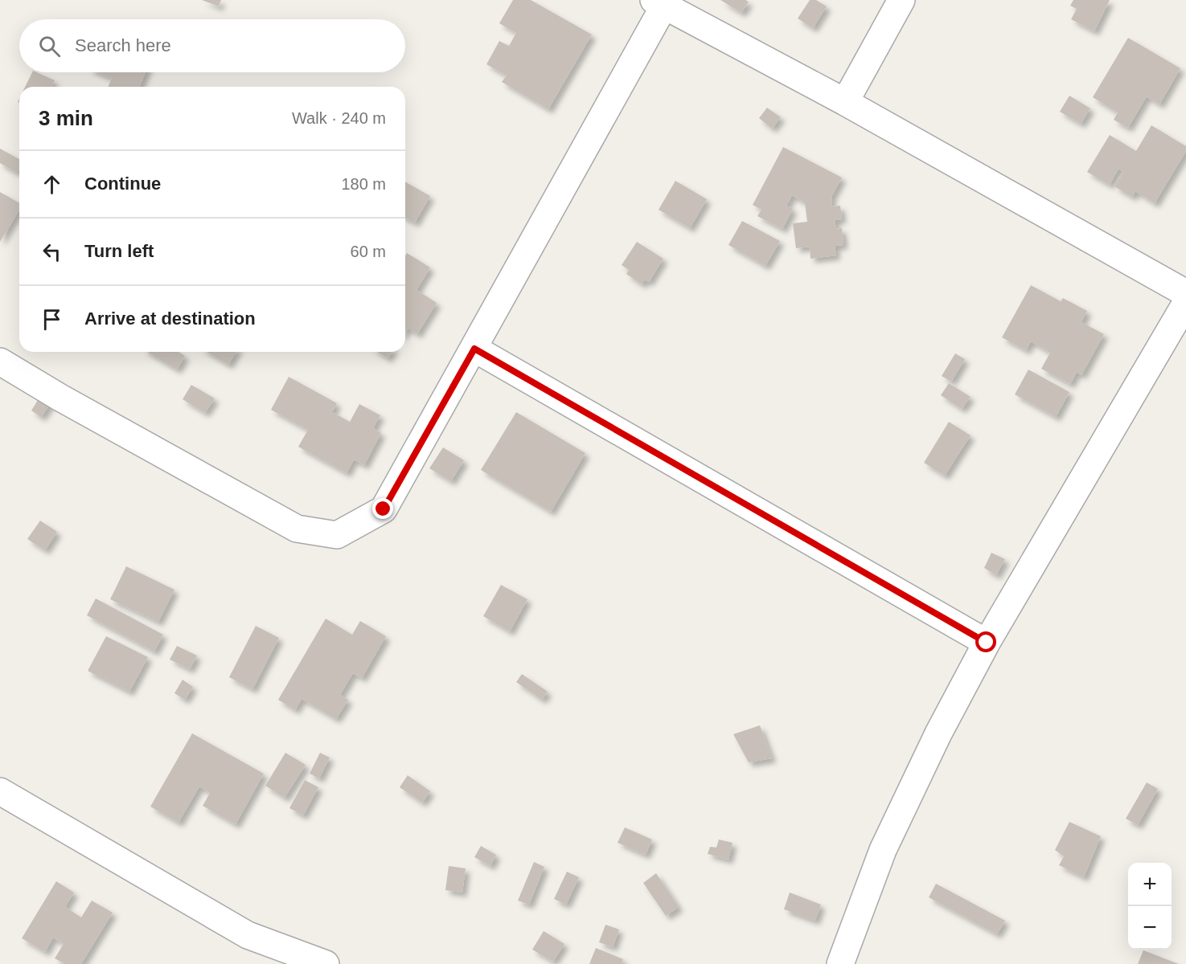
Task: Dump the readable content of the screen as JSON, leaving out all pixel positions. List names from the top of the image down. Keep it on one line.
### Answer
{"page":{"search":"Search here","heading":["3 min","Walk · 240 m"],"list":[["Continue","180 m"],["Turn left","60 m"],"Arrive at destination"],"map_buttons":["+","−"]}}
